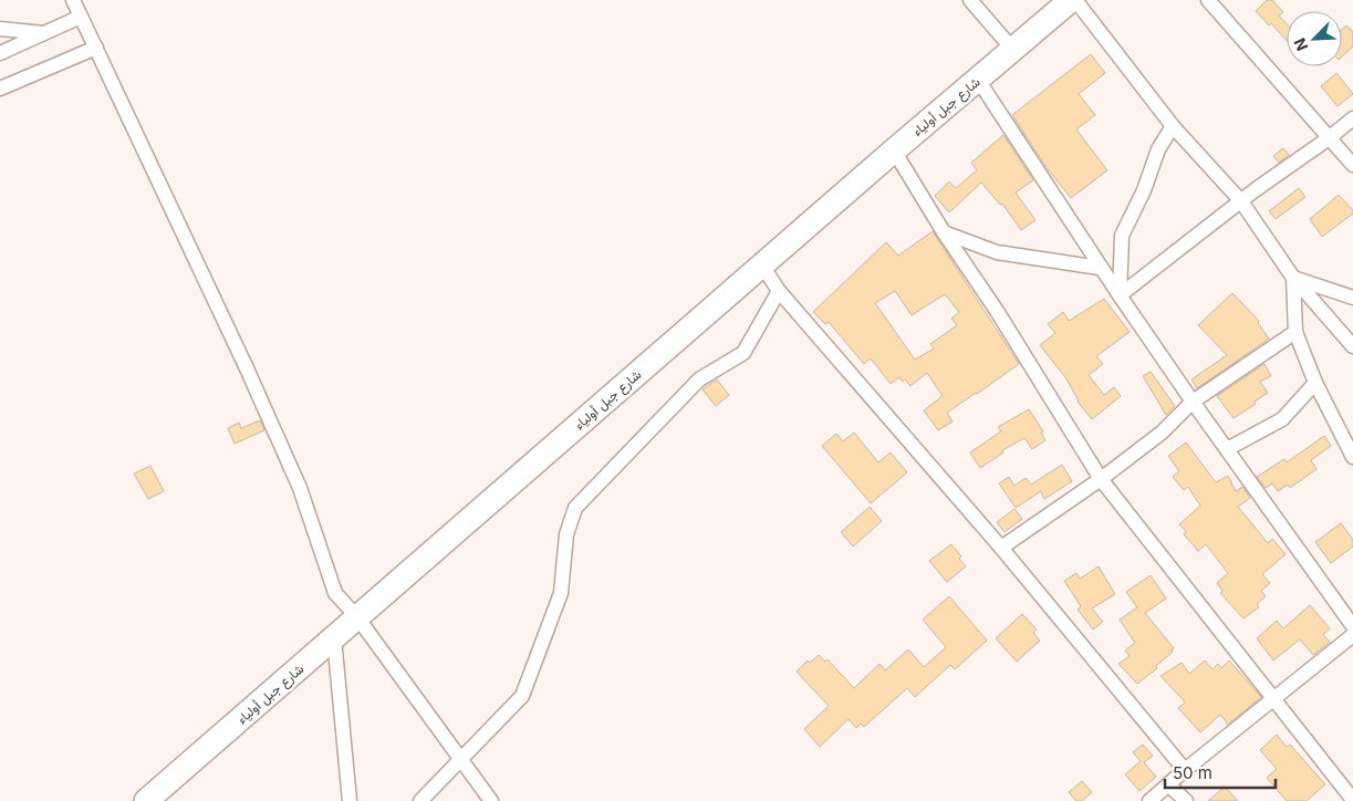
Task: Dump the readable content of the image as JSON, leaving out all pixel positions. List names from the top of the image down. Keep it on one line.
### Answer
{"streets":{"highway":["شارع جبل أولياء"]},"scale_bar":"50 m","north":"bottom left"}
